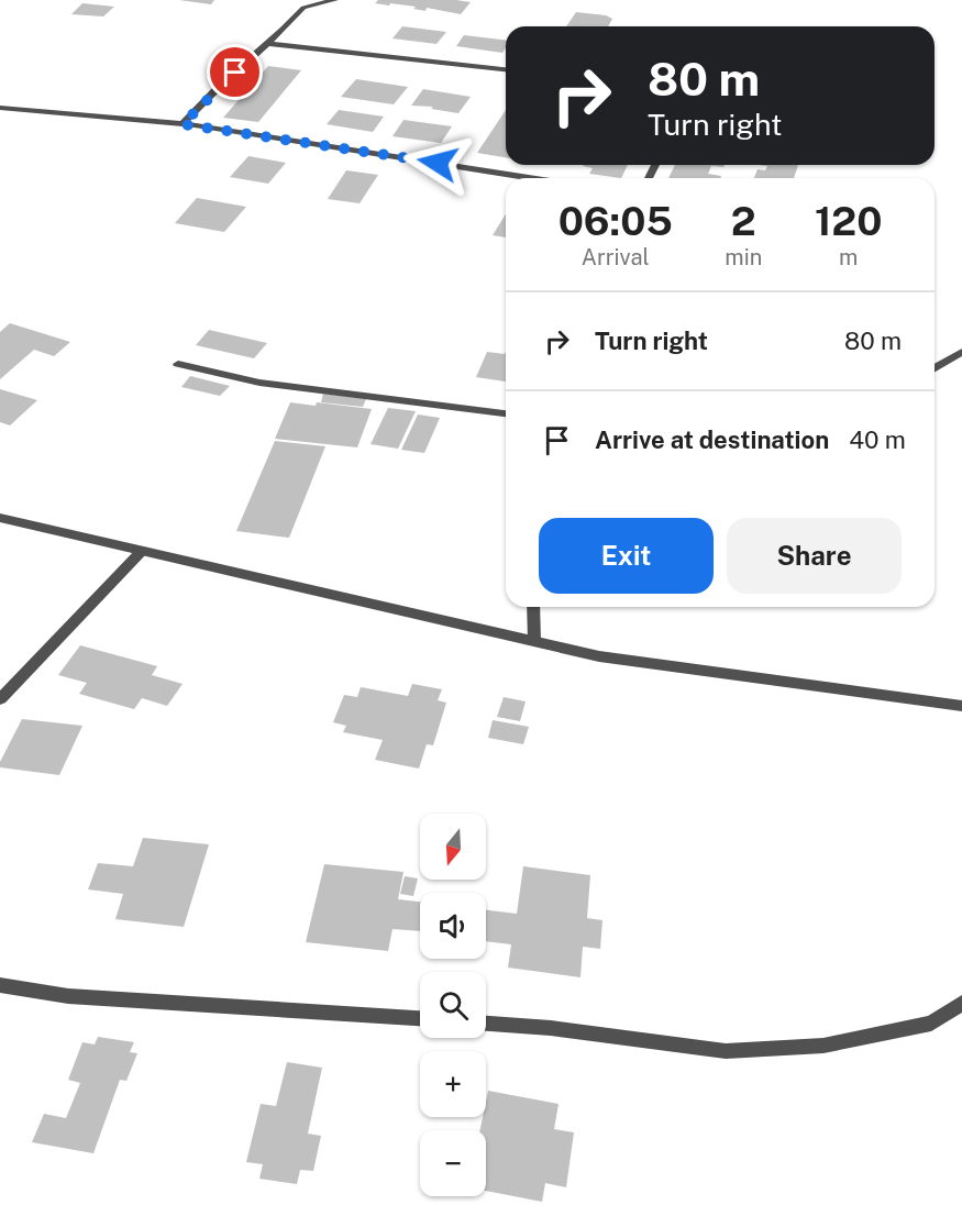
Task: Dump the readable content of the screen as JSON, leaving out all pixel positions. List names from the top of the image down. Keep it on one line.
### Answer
{"north":"bottom","page":{"turn":["80 m","Turn right"],"eta":["06:05","Arrival","2","min","120","m"],"list":[{"name":"Turn right","value":"80 m"},{"name":"Arrive at destination","value":"40 m"}],"buttons":["Exit","Share"],"map_buttons":["+","−"]}}
